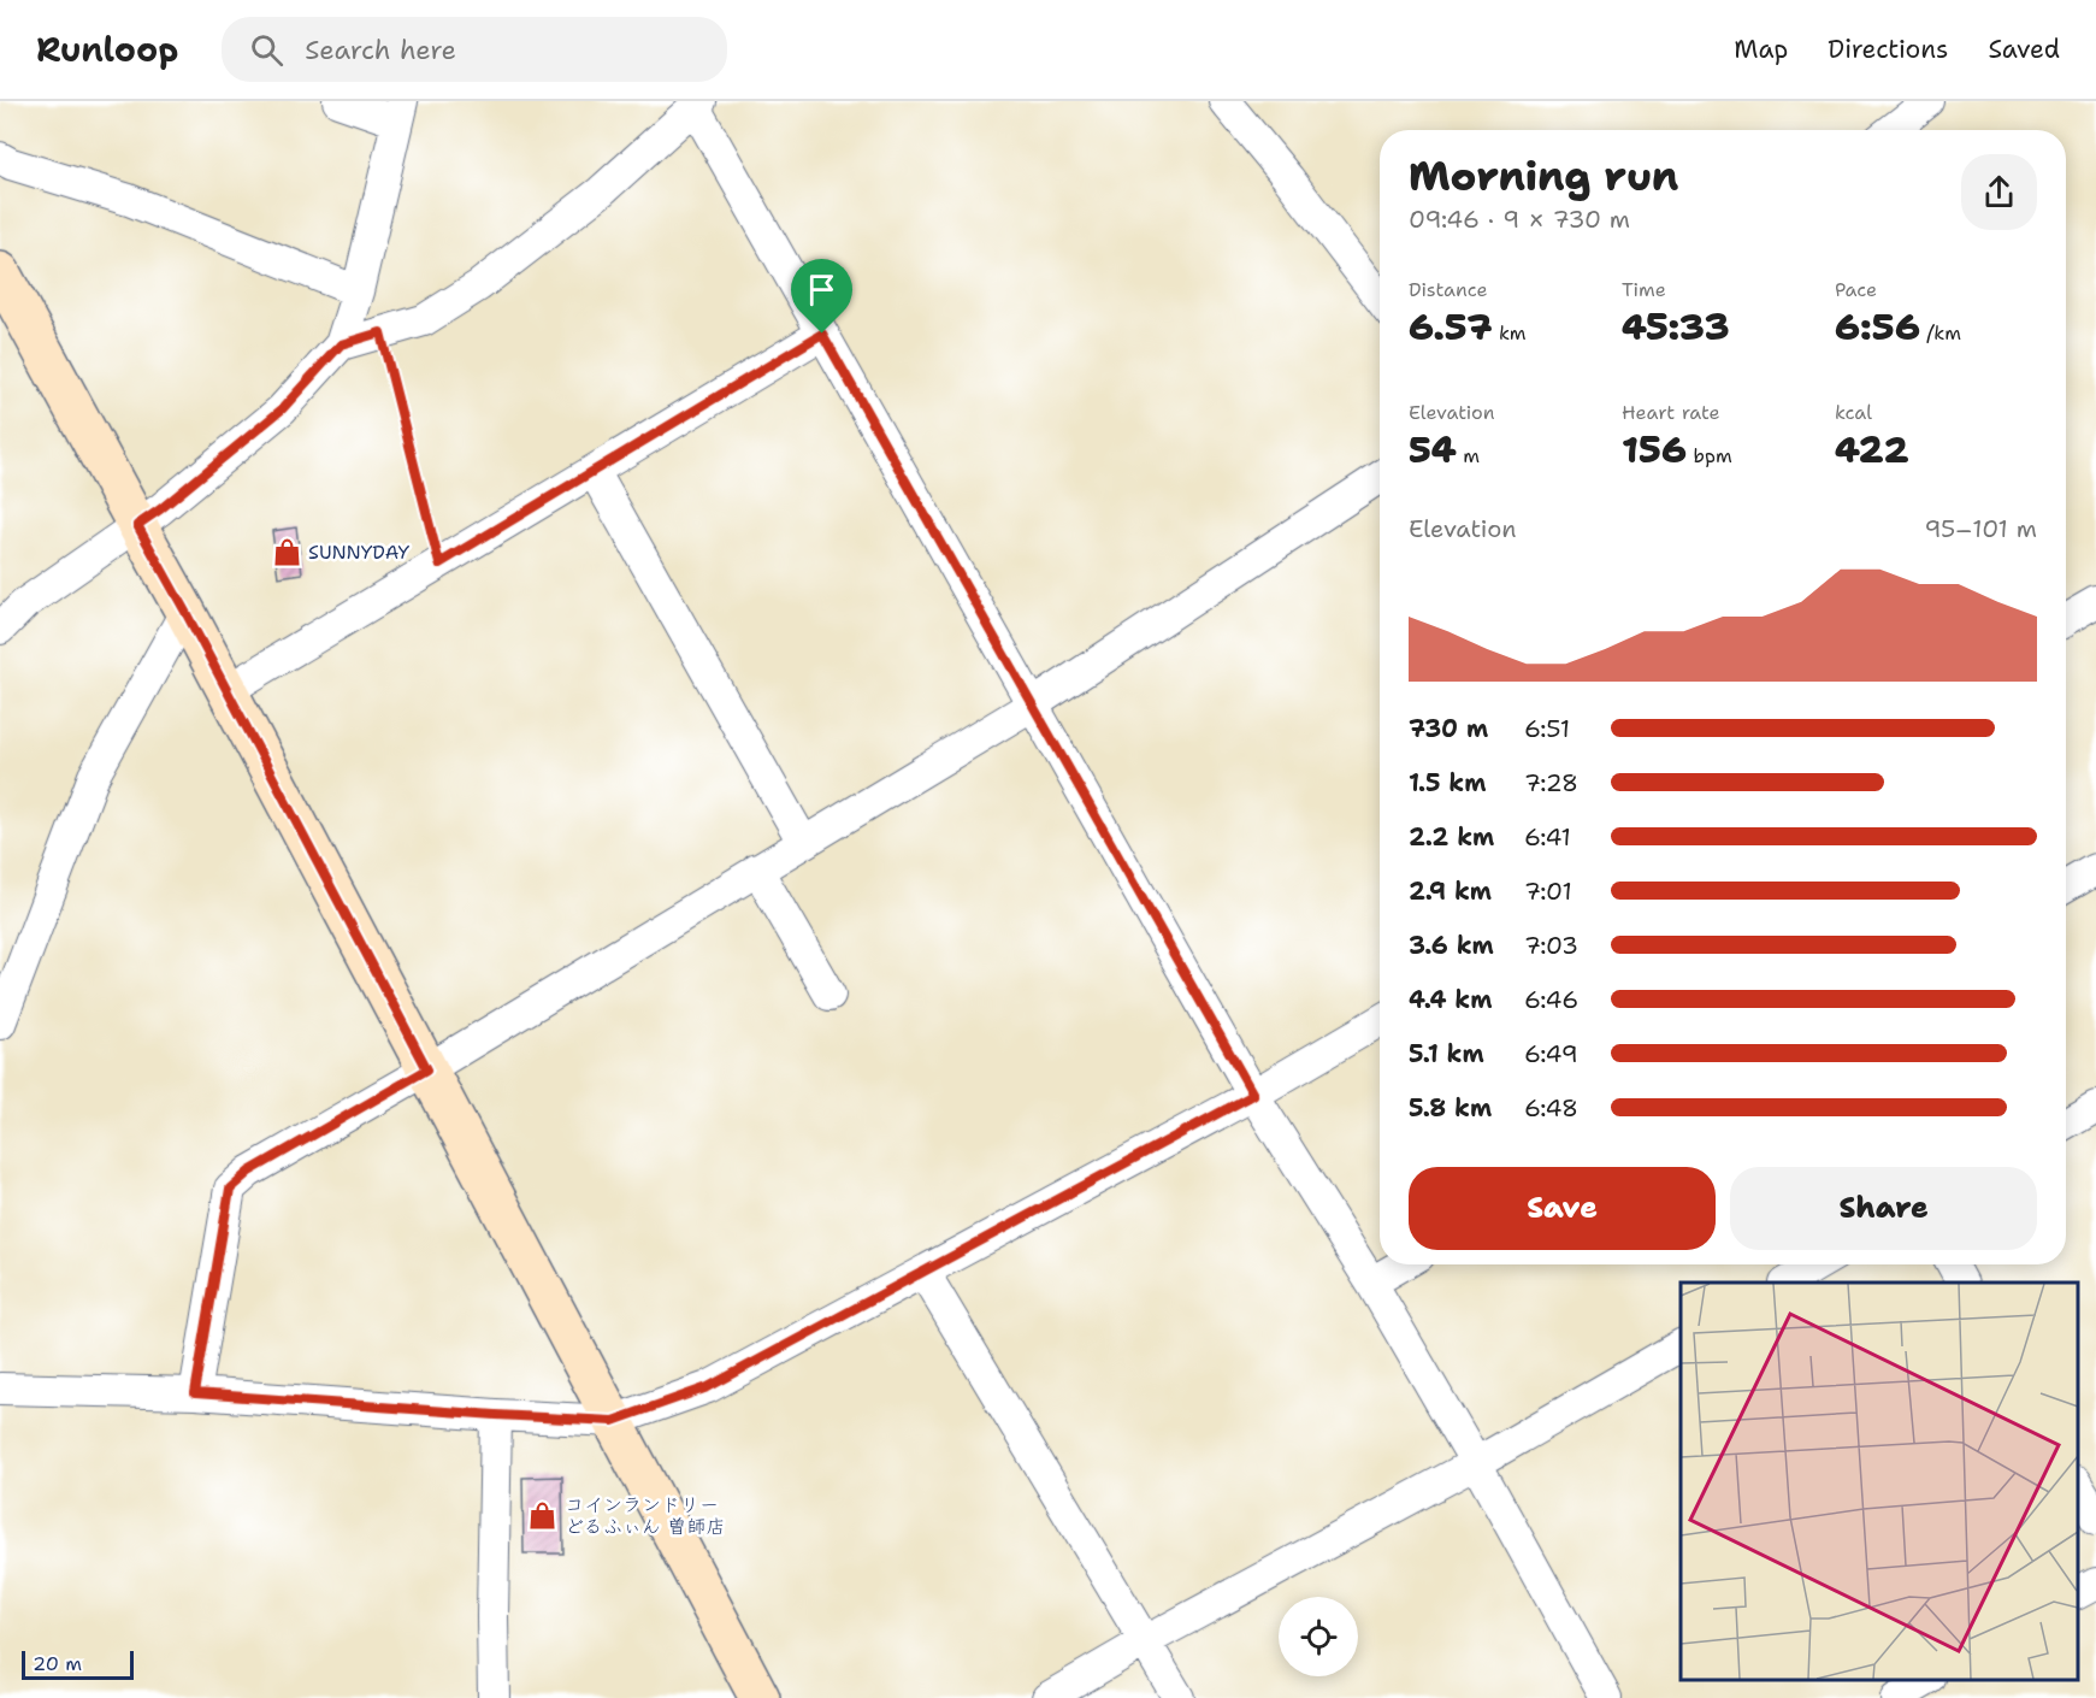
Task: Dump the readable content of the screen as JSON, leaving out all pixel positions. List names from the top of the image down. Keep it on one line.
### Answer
{"places":{"shop":["SUNNYDAY","コインランドリー どるふぃん 曽師店"]},"scale_bar":"20 m","page":{"header":"Runloop","search":"Search here","nav":["Map","Directions","Saved"],"heading":["Morning run","09:46 · 9 × 730 m"],"stats":[["Distance","6.57 km"],["Time","45:33"],["Pace","6:56 /km"],["Elevation","54 m"],["Heart rate","156 bpm"],["kcal","422"]],"chart":["Elevation","95–101 m"],"list":[{"name":"730 m","note":"6:51"},{"name":"1.5 km","note":"7:28"},{"name":"2.2 km","note":"6:41"},{"name":"2.9 km","note":"7:01"},{"name":"3.6 km","note":"7:03"},{"name":"4.4 km","note":"6:46"},{"name":"5.1 km","note":"6:49"},{"name":"5.8 km","note":"6:48"}],"buttons":["Save","Share"],"scale":"20 m"}}
